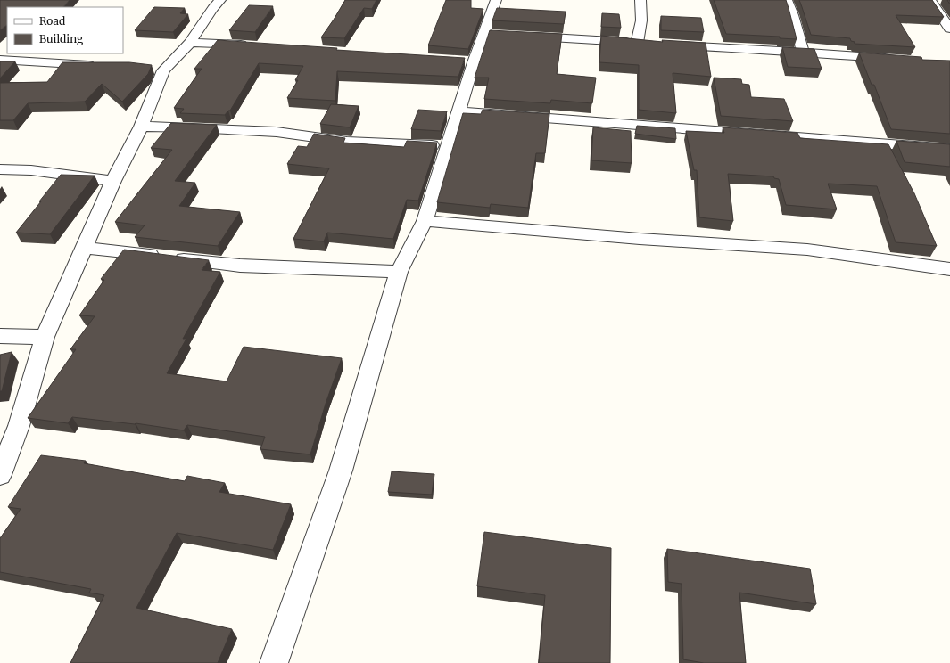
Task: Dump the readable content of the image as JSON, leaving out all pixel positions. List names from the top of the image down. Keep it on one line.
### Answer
{"legend":["Road","Building"]}
